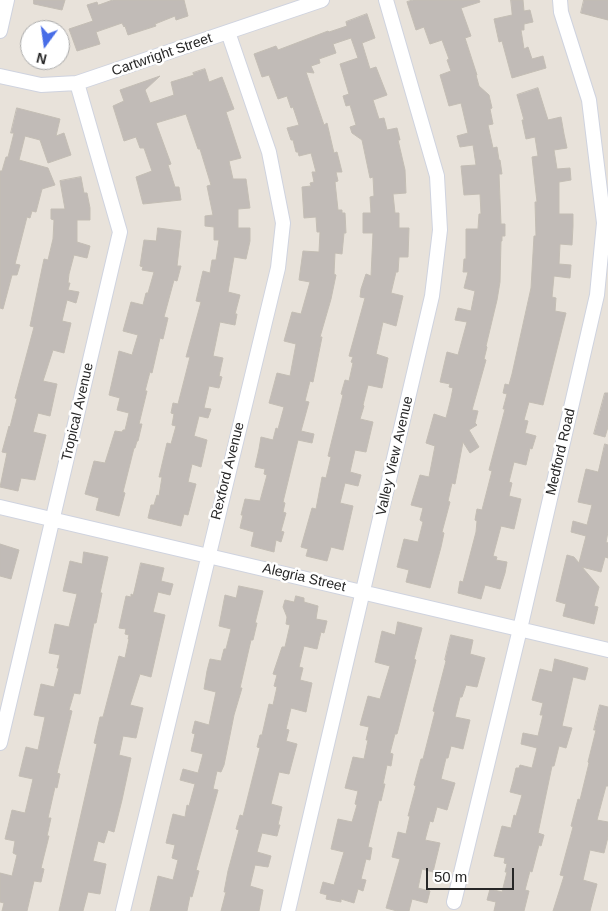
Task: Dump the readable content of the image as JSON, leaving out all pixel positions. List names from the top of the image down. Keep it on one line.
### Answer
{"streets":{"street":["Cartwright Street","Tropical Avenue","Medford Road","Valley View Avenue","Rexford Avenue","Alegria Street"]},"crossings":[["Cartwright Street","Tropical Avenue"],["Cartwright Street","Rexford Avenue"],["Tropical Avenue","Alegria Street"],["Medford Road","Alegria Street"],["Valley View Avenue","Alegria Street"],["Rexford Avenue","Alegria Street"]],"scale_bar":"50 m","north":"bottom"}
